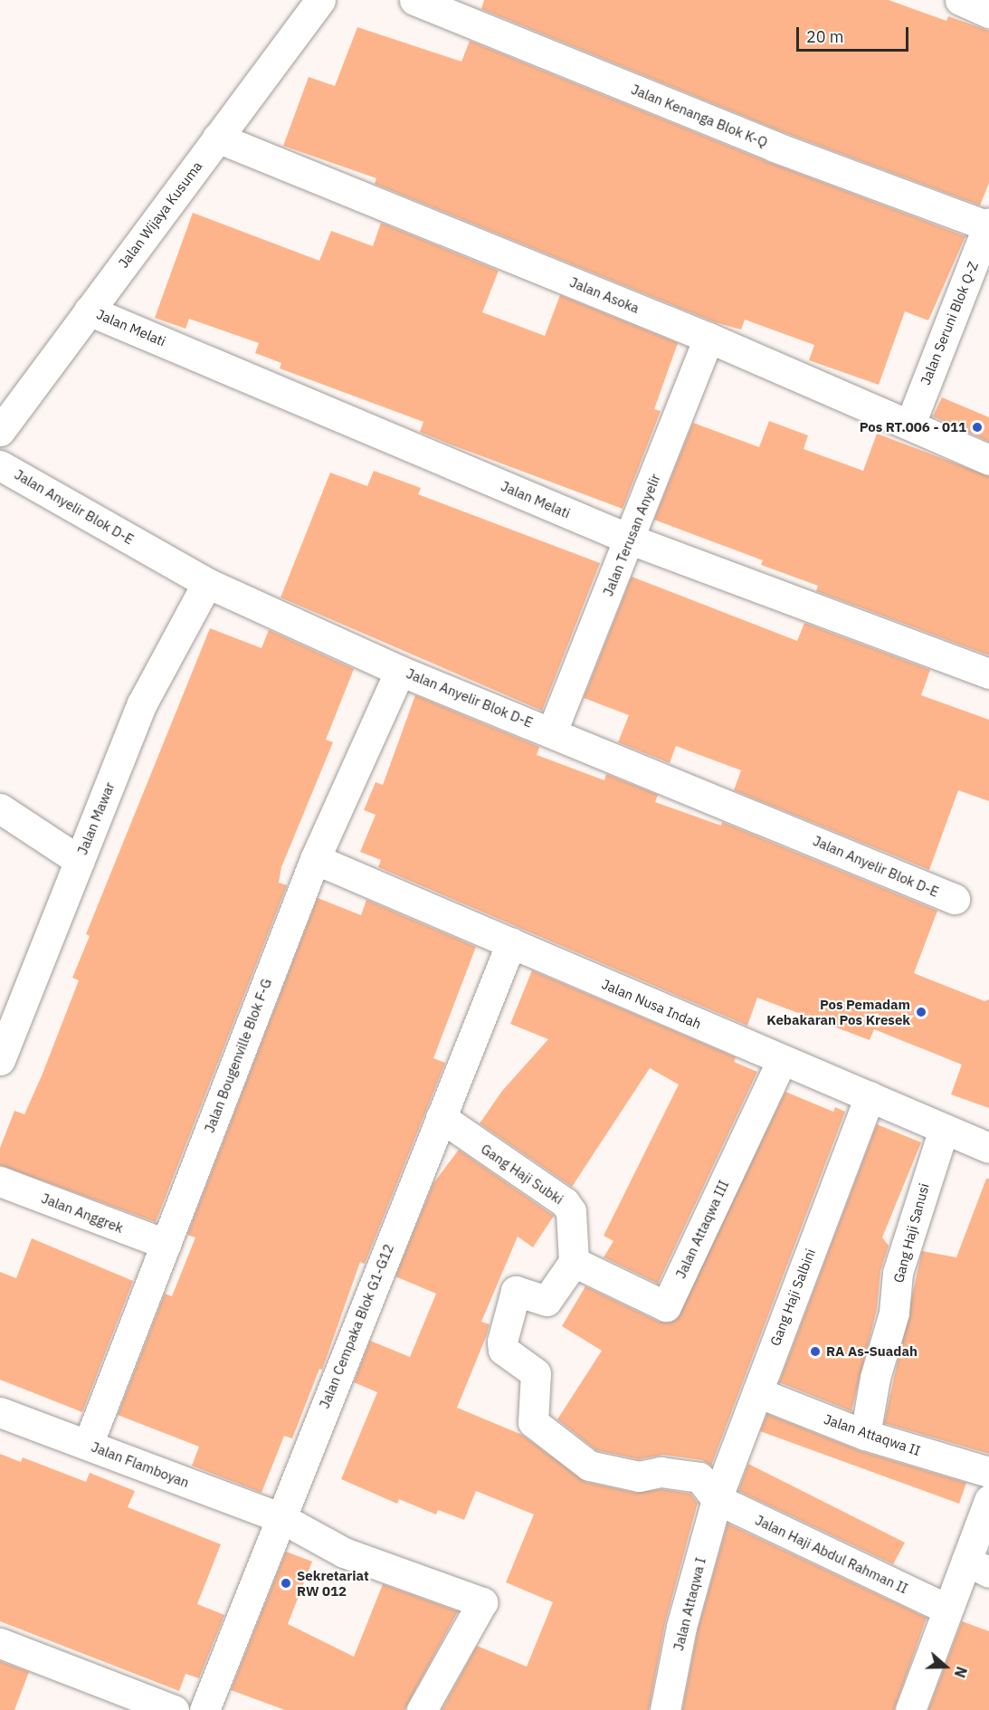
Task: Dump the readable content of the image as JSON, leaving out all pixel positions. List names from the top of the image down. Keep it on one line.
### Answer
{"streets":{"street":["Jalan Kenanga Blok K-Q","Jalan Wijaya Kusuma","Jalan Asoka","Jalan Seruni Blok Q-Z","Jalan Melati","Jalan Anyelir Blok D-E","Jalan Terusan Anyelir","Jalan Mawar","Jalan Nusa Indah","Jalan Bougenville Blok F-G","Gang Haji Subki","Jalan Anggrek","Jalan Attaqwa III","Gang Haji Sanusi","Gang Haji Salbini","Jalan Cempaka Blok G1-G12","Jalan Attaqwa II","Jalan Flamboyan","Jalan Haji Abdul Rahman II","Jalan Attaqwa I"]},"crossings":[["Jalan Kenanga Blok K-Q","Jalan Seruni Blok Q-Z"],["Jalan Wijaya Kusuma","Jalan Asoka"],["Jalan Wijaya Kusuma","Jalan Melati"],["Jalan Asoka","Jalan Seruni Blok Q-Z"],["Jalan Asoka","Jalan Terusan Anyelir"],["Jalan Melati","Jalan Terusan Anyelir"],["Jalan Anyelir Blok D-E","Jalan Terusan Anyelir"],["Jalan Anyelir Blok D-E","Jalan Mawar"],["Jalan Anyelir Blok D-E","Jalan Bougenville Blok F-G"],["Jalan Nusa Indah","Jalan Bougenville Blok F-G"],["Jalan Nusa Indah","Jalan Attaqwa III"],["Jalan Nusa Indah","Gang Haji Sanusi"],["Jalan Nusa Indah","Gang Haji Salbini"],["Jalan Nusa Indah","Jalan Cempaka Blok G1-G12"],["Jalan Bougenville Blok F-G","Jalan Anggrek"],["Jalan Bougenville Blok F-G","Jalan Flamboyan"],["Gang Haji Subki","Jalan Attaqwa III"],["Gang Haji Subki","Jalan Cempaka Blok G1-G12"],["Gang Haji Sanusi","Jalan Attaqwa II"],["Gang Haji Salbini","Jalan Attaqwa II"],["Gang Haji Salbini","Jalan Haji Abdul Rahman II"],["Gang Haji Salbini","Jalan Attaqwa I"],["Jalan Cempaka Blok G1-G12","Jalan Flamboyan"],["Jalan Haji Abdul Rahman II","Jalan Attaqwa I"]],"places":["Pos RT.006 - 011","Pos Pemadam Kebakaran Pos Kresek","RA As-Suadah","Sekretariat RW 012"],"scale_bar":"20 m","north":"right"}
